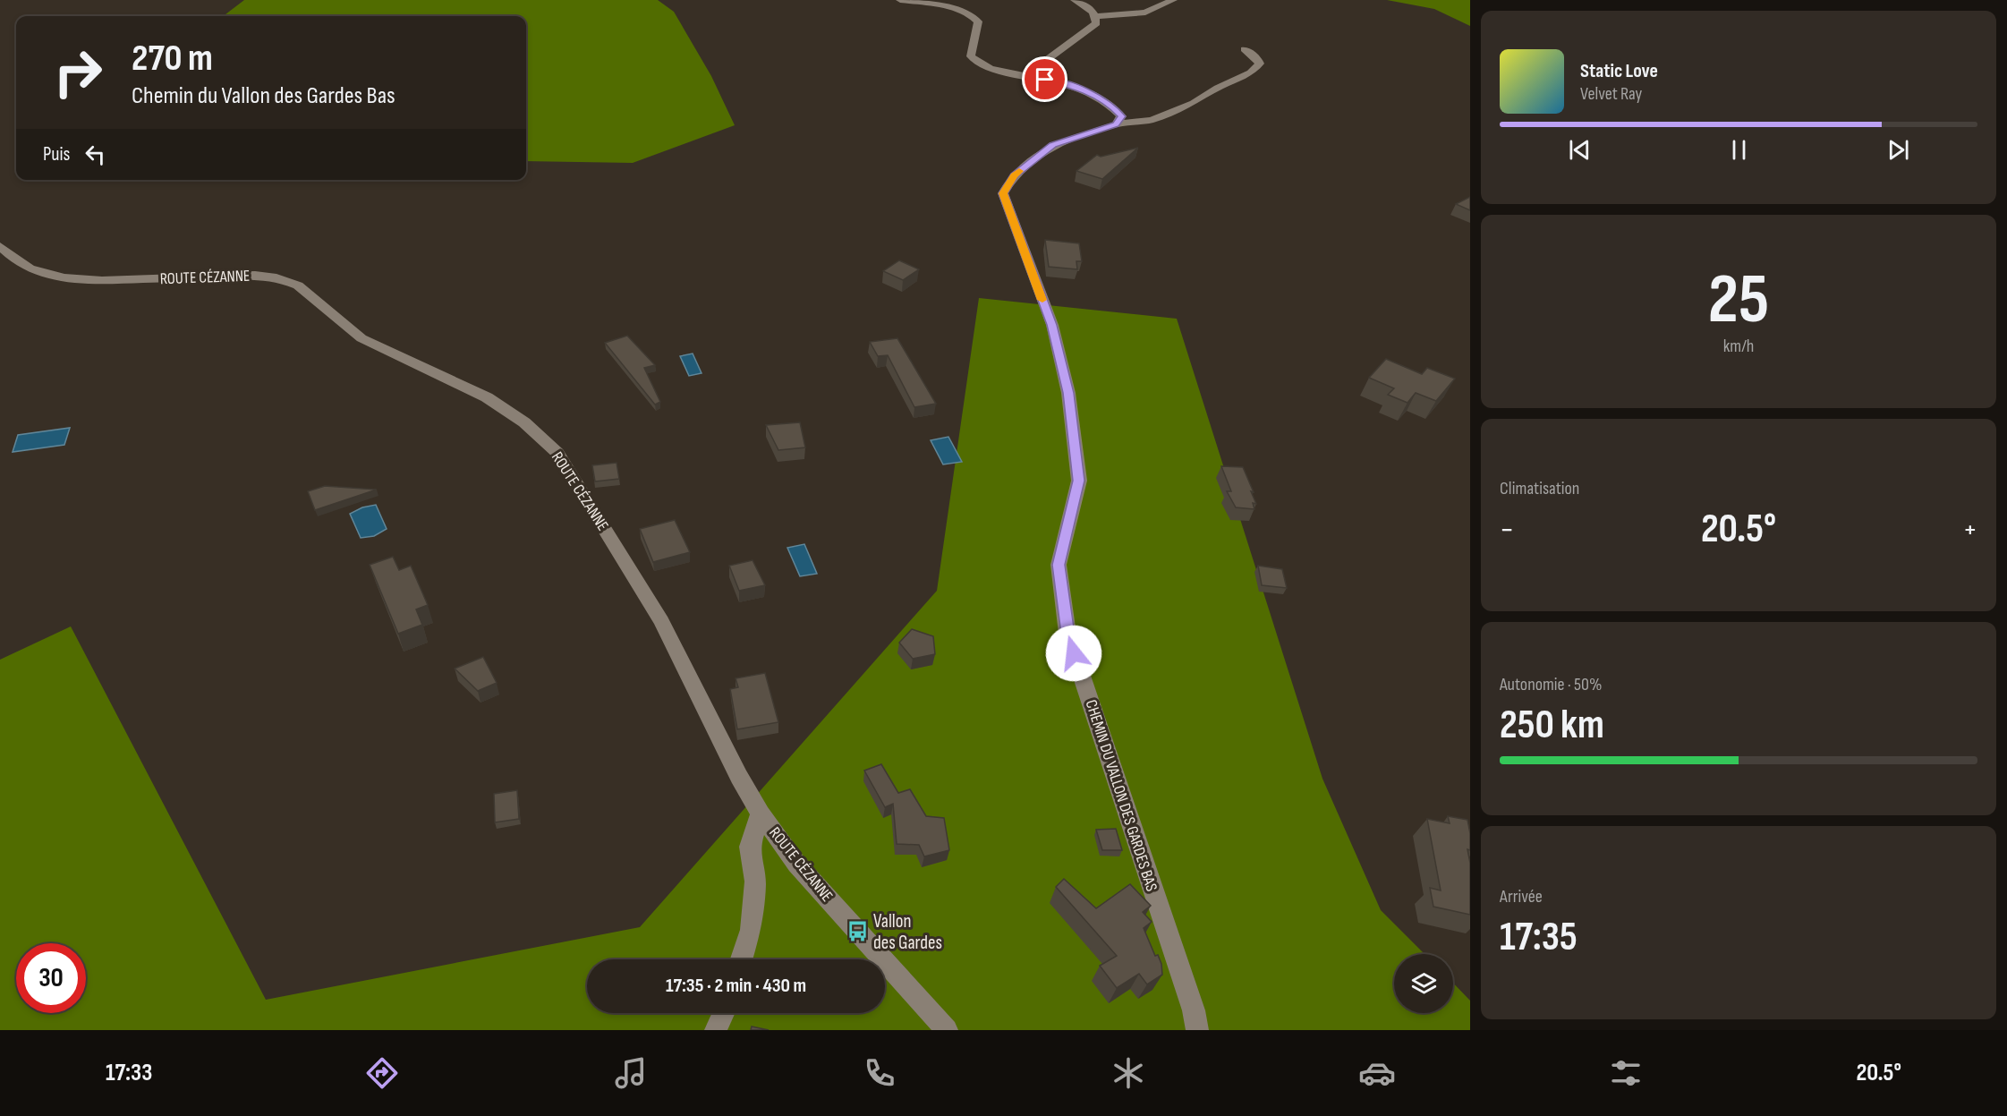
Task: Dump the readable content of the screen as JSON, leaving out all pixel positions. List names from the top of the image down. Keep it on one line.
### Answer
{"streets":{"street":["ROUTE CÉZANNE","CHEMIN DU VALLON DES GARDES BAS"]},"places":{"bus stop":["Vallon des Gardes"]},"page":{"turn":["270 m","Chemin du Vallon des Gardes Bas"],"song":["Static Love","Velvet Ray"],"then":"Puis","tile":[["25","km/h"],"Climatisation",["Autonomie · 50%","250 km"],["Arrivée","17:35"]],"heat":["−","20.5°","+"],"limit":"30","trip":"17:35 · 2 min · 430 m","tabs":["17:33","20.5°"]}}
